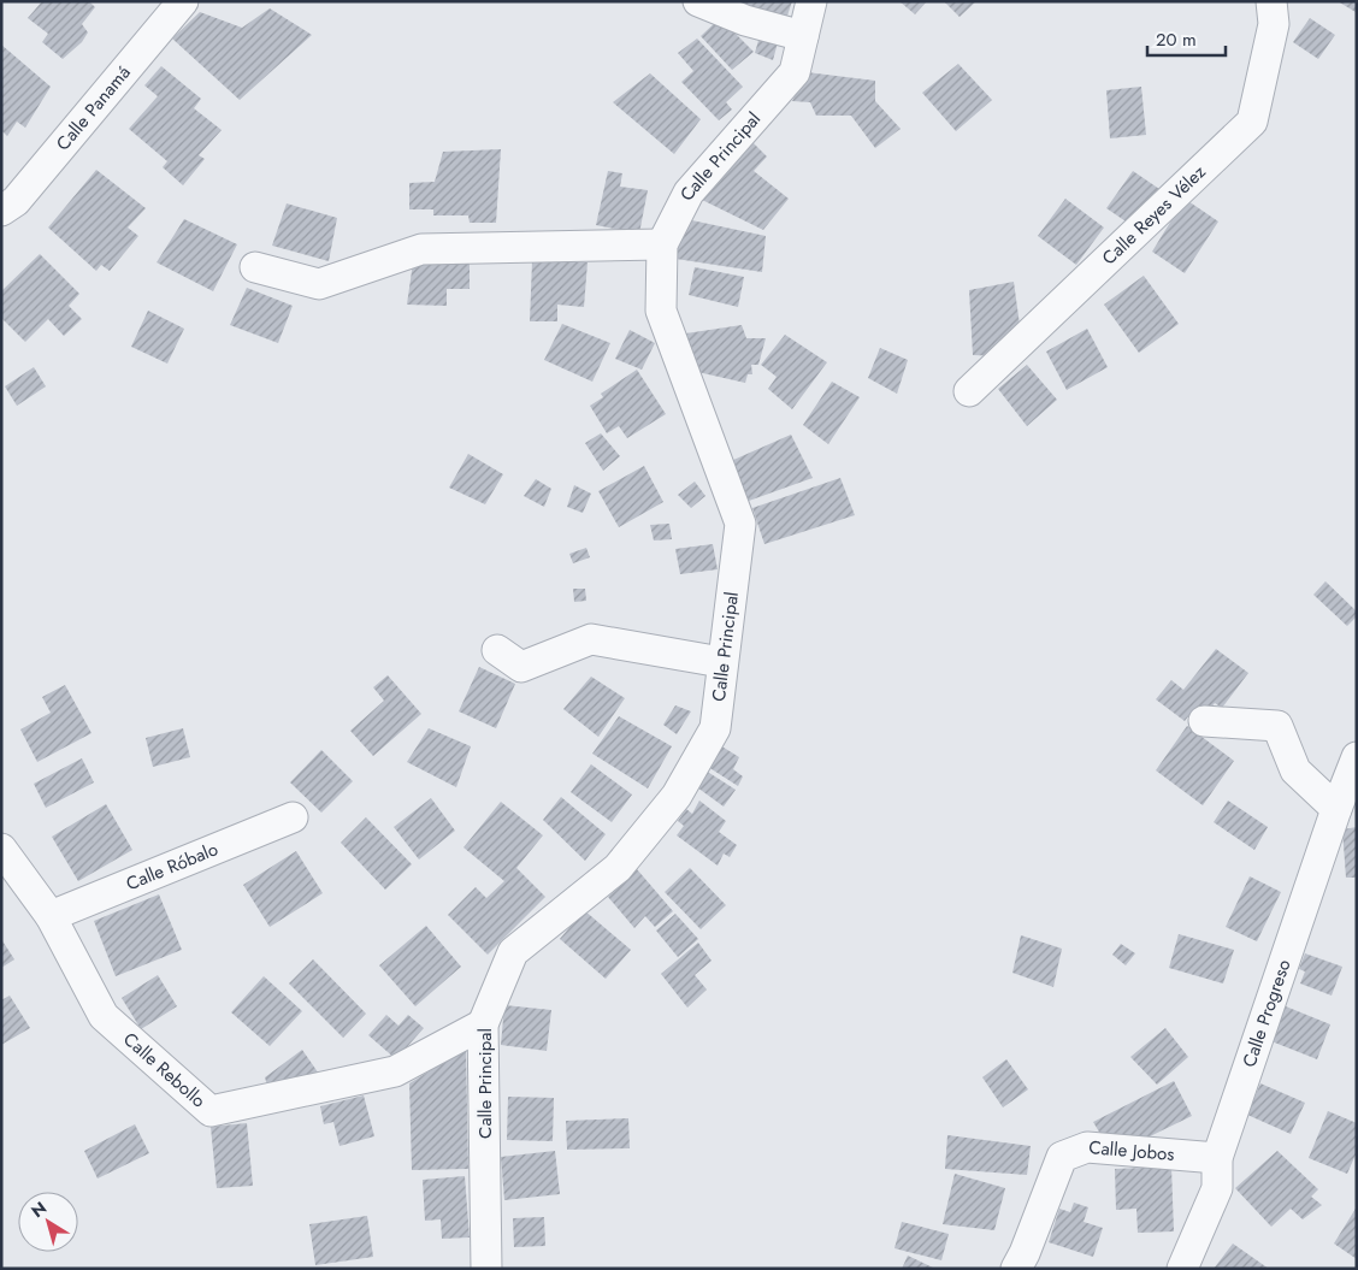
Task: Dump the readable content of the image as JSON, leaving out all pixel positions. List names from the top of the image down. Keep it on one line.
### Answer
{"streets":{"street":["Calle Panamá","Calle Principal","Calle Reyes Vélez","Calle Róbalo","Calle Progreso","Calle Rebollo","Calle Jobos"]},"crossings":[["Calle Principal","Calle Rebollo"],["Calle Róbalo","Calle Rebollo"],["Calle Progreso","Calle Jobos"]],"scale_bar":"20 m","north":"top left"}
